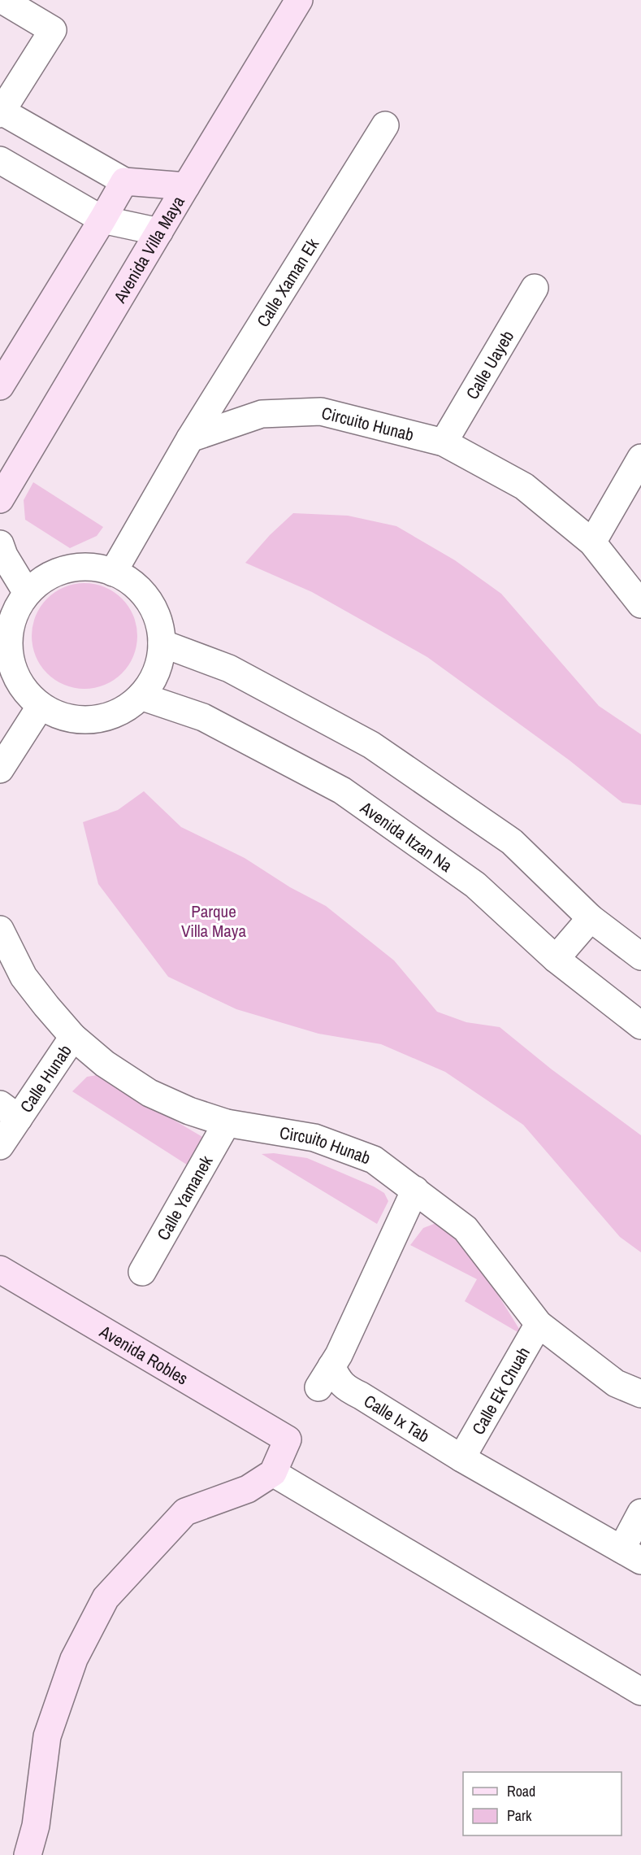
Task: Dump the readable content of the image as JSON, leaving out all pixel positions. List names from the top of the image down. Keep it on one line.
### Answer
{"streets":{"main road":["Avenida Villa Maya","Avenida Robles"],"street":["Calle Xaman Ek","Calle Uayeb","Circuito Hunab","Avenida Itzan Na","Calle Hunab","Calle Yamanek","Calle Ek Chuah","Calle Ix Tab"]},"crossings":[["Calle Xaman Ek","Circuito Hunab"],["Calle Uayeb","Circuito Hunab"],["Circuito Hunab","Calle Hunab"],["Circuito Hunab","Calle Yamanek"],["Circuito Hunab","Calle Ek Chuah"],["Circuito Hunab","Calle Ix Tab"],["Calle Ek Chuah","Calle Ix Tab"]],"parks":["Parque Villa Maya"],"legend":["Road","Park"]}
